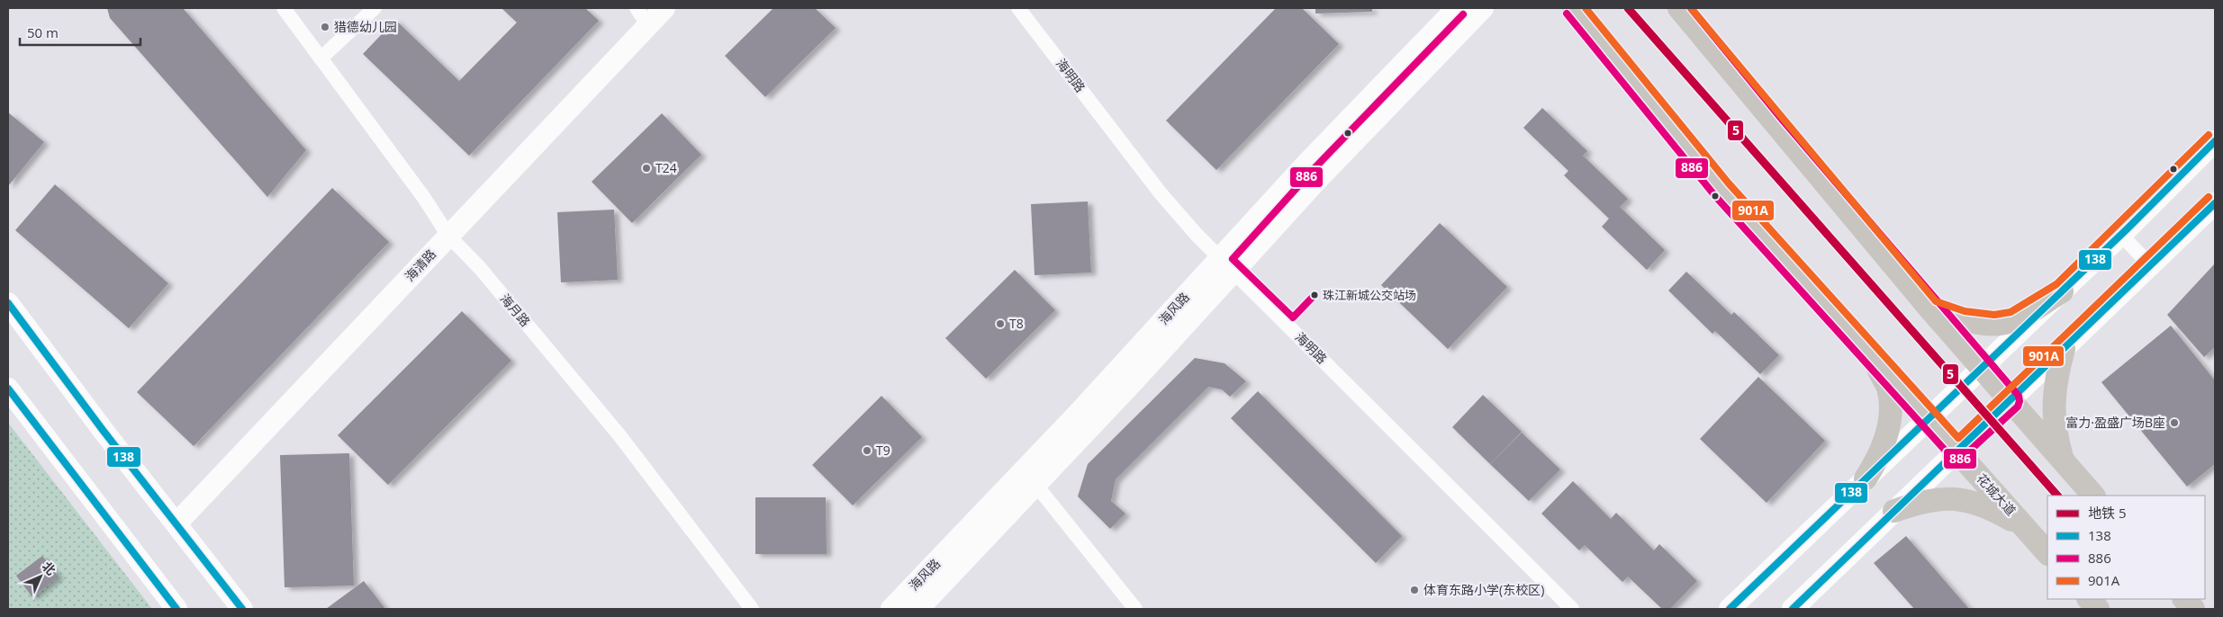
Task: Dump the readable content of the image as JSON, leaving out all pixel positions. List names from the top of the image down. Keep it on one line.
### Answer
{"streets":{"main road":["花城大道"],"street":["海明路","海清路","海风路","海月路"]},"crossings":[["海明路","海风路"],["海清路","海月路"]],"places":["猎德幼儿园","T24","珠江新城公交站场","T8","富力·盈盛广场B座","T9","体育东路小学(东校区)"],"lines":["metro line 5","transit line 886","transit line 901A","transit line 138"],"legend":["地铁 5","138","886","901A"],"scale_bar":"50 m","north":"top right"}
